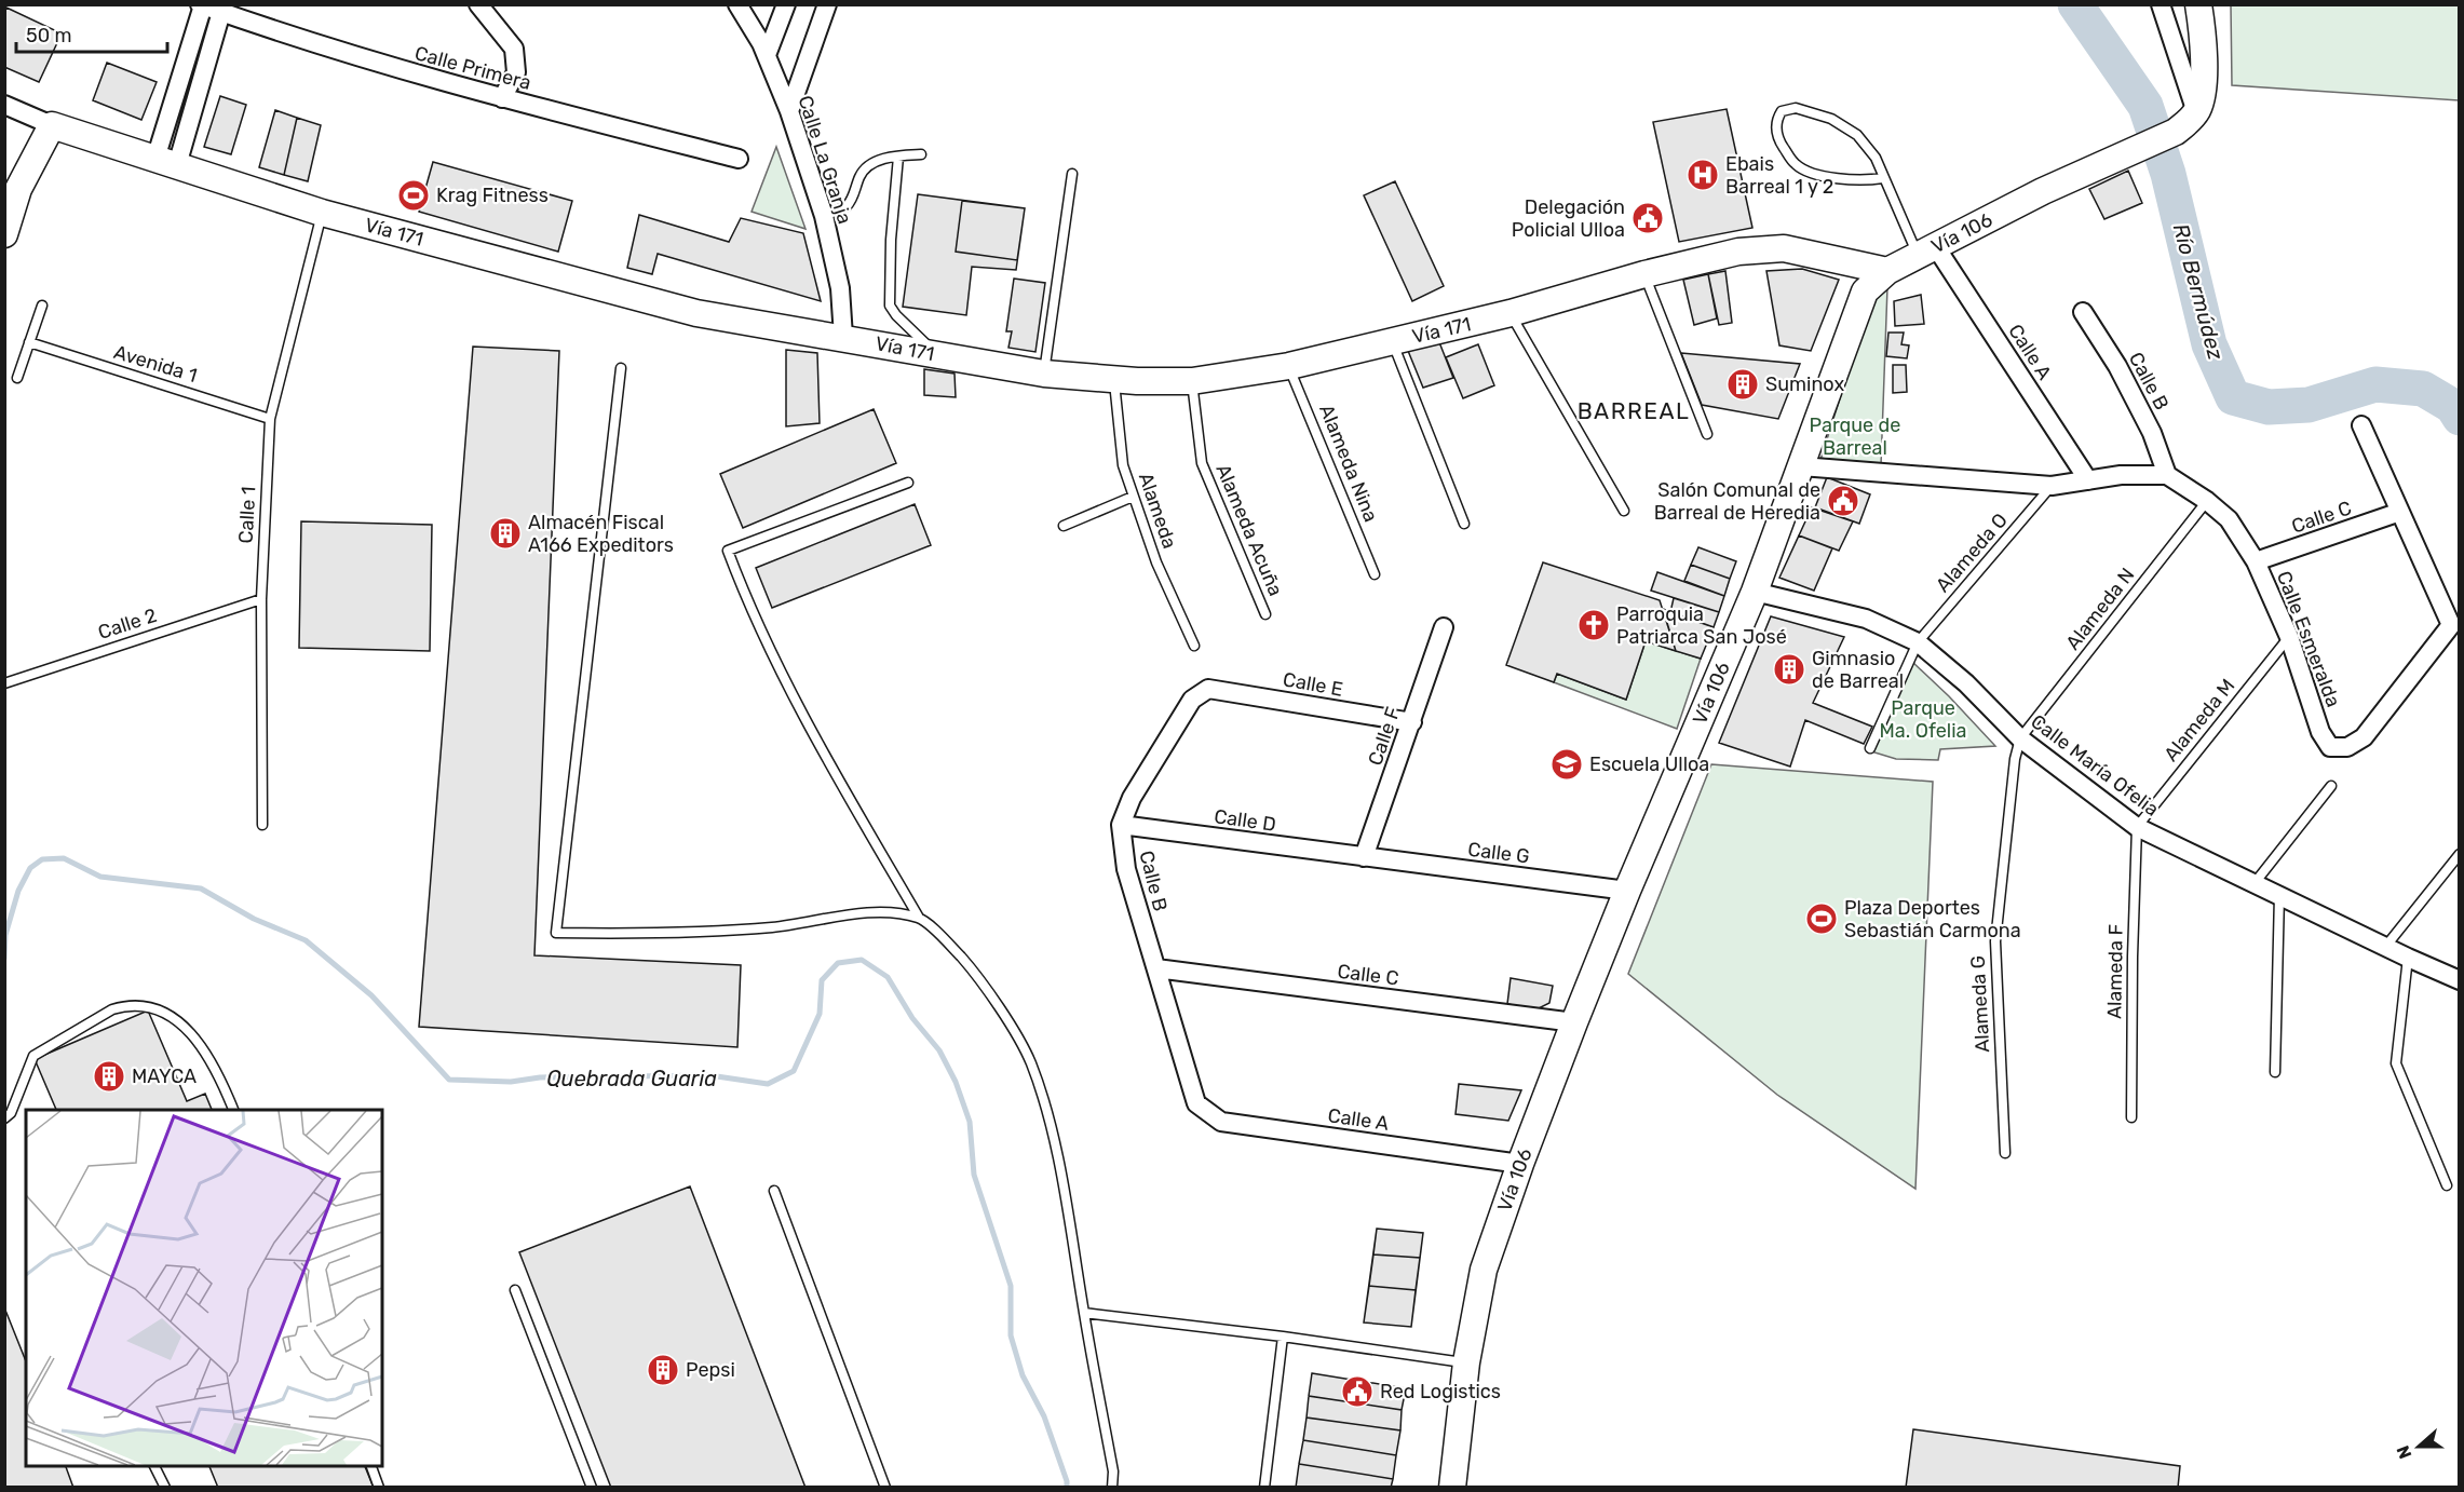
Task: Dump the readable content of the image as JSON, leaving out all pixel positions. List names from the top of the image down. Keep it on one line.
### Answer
{"streets":{"main road":["Vía 171","Vía 106"],"street":["Calle Primera","Calle La Granja","Calle A","Calle B","Calle C","Calle Esmeralda","Calle E","Calle F","Calle María Ofelia","Calle D","Calle G"],"lane":["Avenida 1","Alameda Nina","Alameda","Calle 1","Alameda Acuña","Alameda O","Alameda N","Calle 2","Alameda M","Alameda F","Alameda G"]},"crossings":[["Calle La Granja","Vía 171"],["Vía 171","Vía 106"],["Vía 171","Alameda Nina"],["Vía 171","Alameda"],["Vía 171","Calle 1"],["Vía 171","Alameda Acuña"],["Vía 106","Calle A"],["Vía 106","Calle C"],["Vía 106","Calle María Ofelia"],["Vía 106","Calle G"],["Calle A","Calle B"],["Avenida 1","Calle 1"],["Calle B","Calle C"],["Calle B","Calle Esmeralda"],["Calle B","Calle E"],["Calle B","Calle D"],["Calle 1","Calle 2"],["Calle C","Calle Esmeralda"],["Alameda O","Calle María Ofelia"],["Alameda N","Calle Esmeralda"],["Alameda N","Calle María Ofelia"],["Alameda N","Alameda G"],["Calle Esmeralda","Alameda M"],["Calle E","Calle F"],["Alameda M","Calle María Ofelia"],["Alameda M","Alameda F"],["Calle F","Calle D"],["Calle F","Calle G"],["Calle María Ofelia","Alameda F"],["Calle María Ofelia","Alameda G"],["Calle D","Calle G"]],"districts":["BARREAL"],"water":["Río Bermúdez","Quebrada Guaria"],"parks":["Parque de Barreal","Parque Ma. Ofelia"],"places":{"hospital":["Ebais Barreal 1 y 2"],"sports":["Krag Fitness","Plaza Deportes Sebastián Carmona"],"public building":["Delegación Policial Ulloa","Salón Comunal de Barreal de Heredia","Red Logistics"],"building":["Suminox","Almacén Fiscal A166 Expeditors","Gimnasio de Barreal","MAYCA","Pepsi"],"church":["Parroquia Patriarca San José"],"school or university":["Escuela Ulloa"]},"scale_bar":"50 m","north":"left"}
